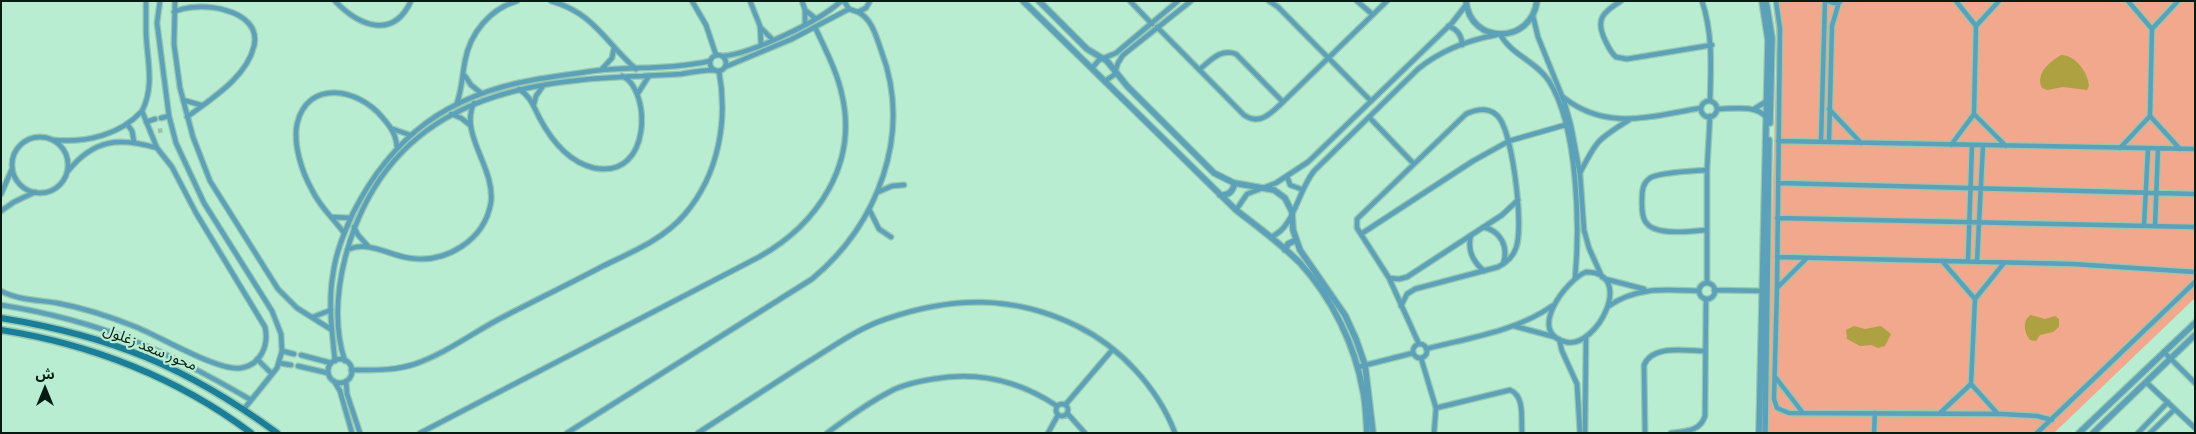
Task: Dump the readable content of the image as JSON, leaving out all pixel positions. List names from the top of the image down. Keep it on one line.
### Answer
{"streets":{"main road":["محور سعد زغلول"]},"north":"top"}
